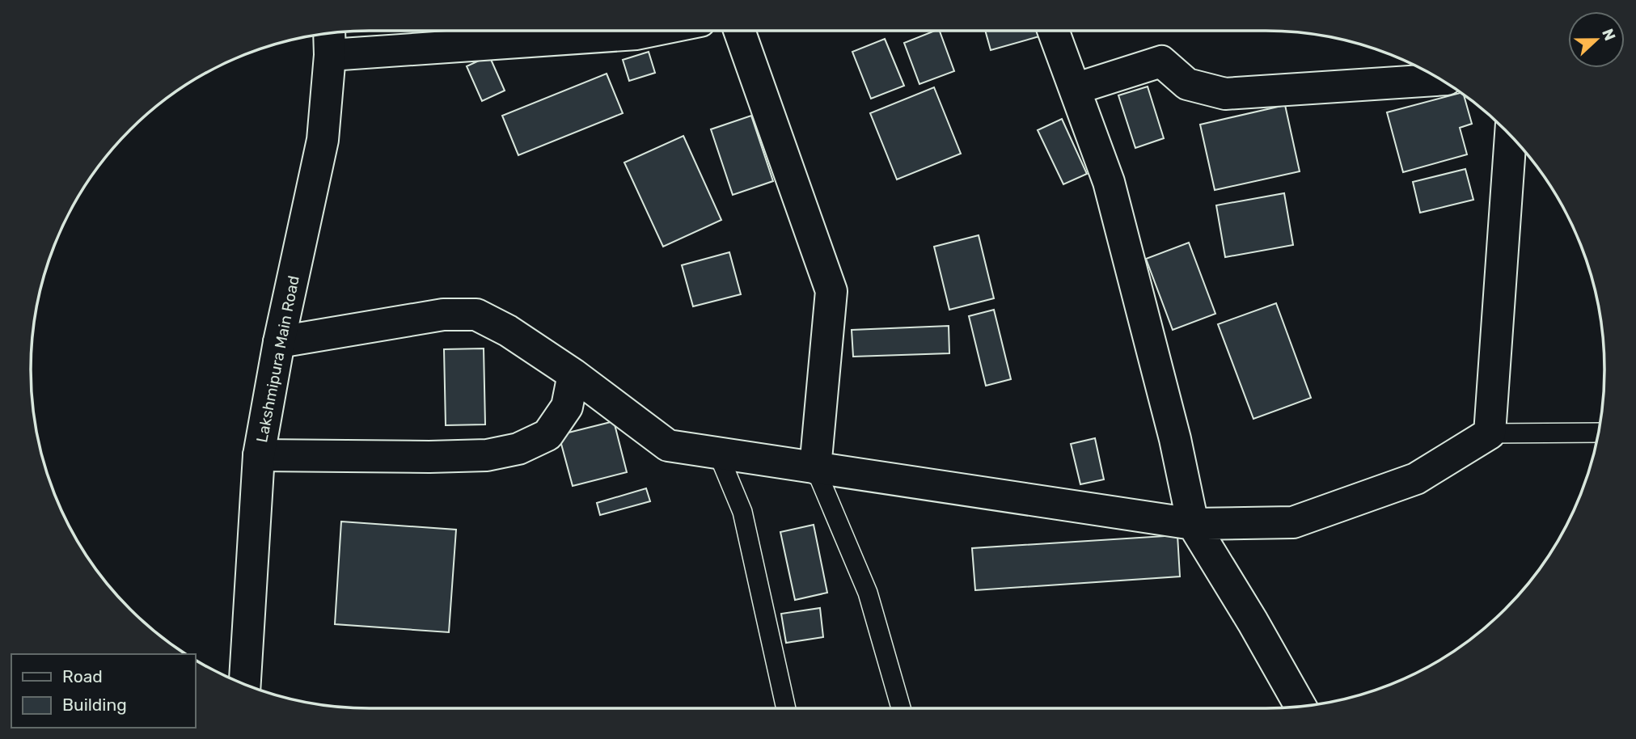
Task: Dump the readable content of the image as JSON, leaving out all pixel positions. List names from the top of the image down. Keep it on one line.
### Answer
{"streets":{"street":["Lakshmipura Main Road"]},"legend":["Road","Building"],"north":"right"}
